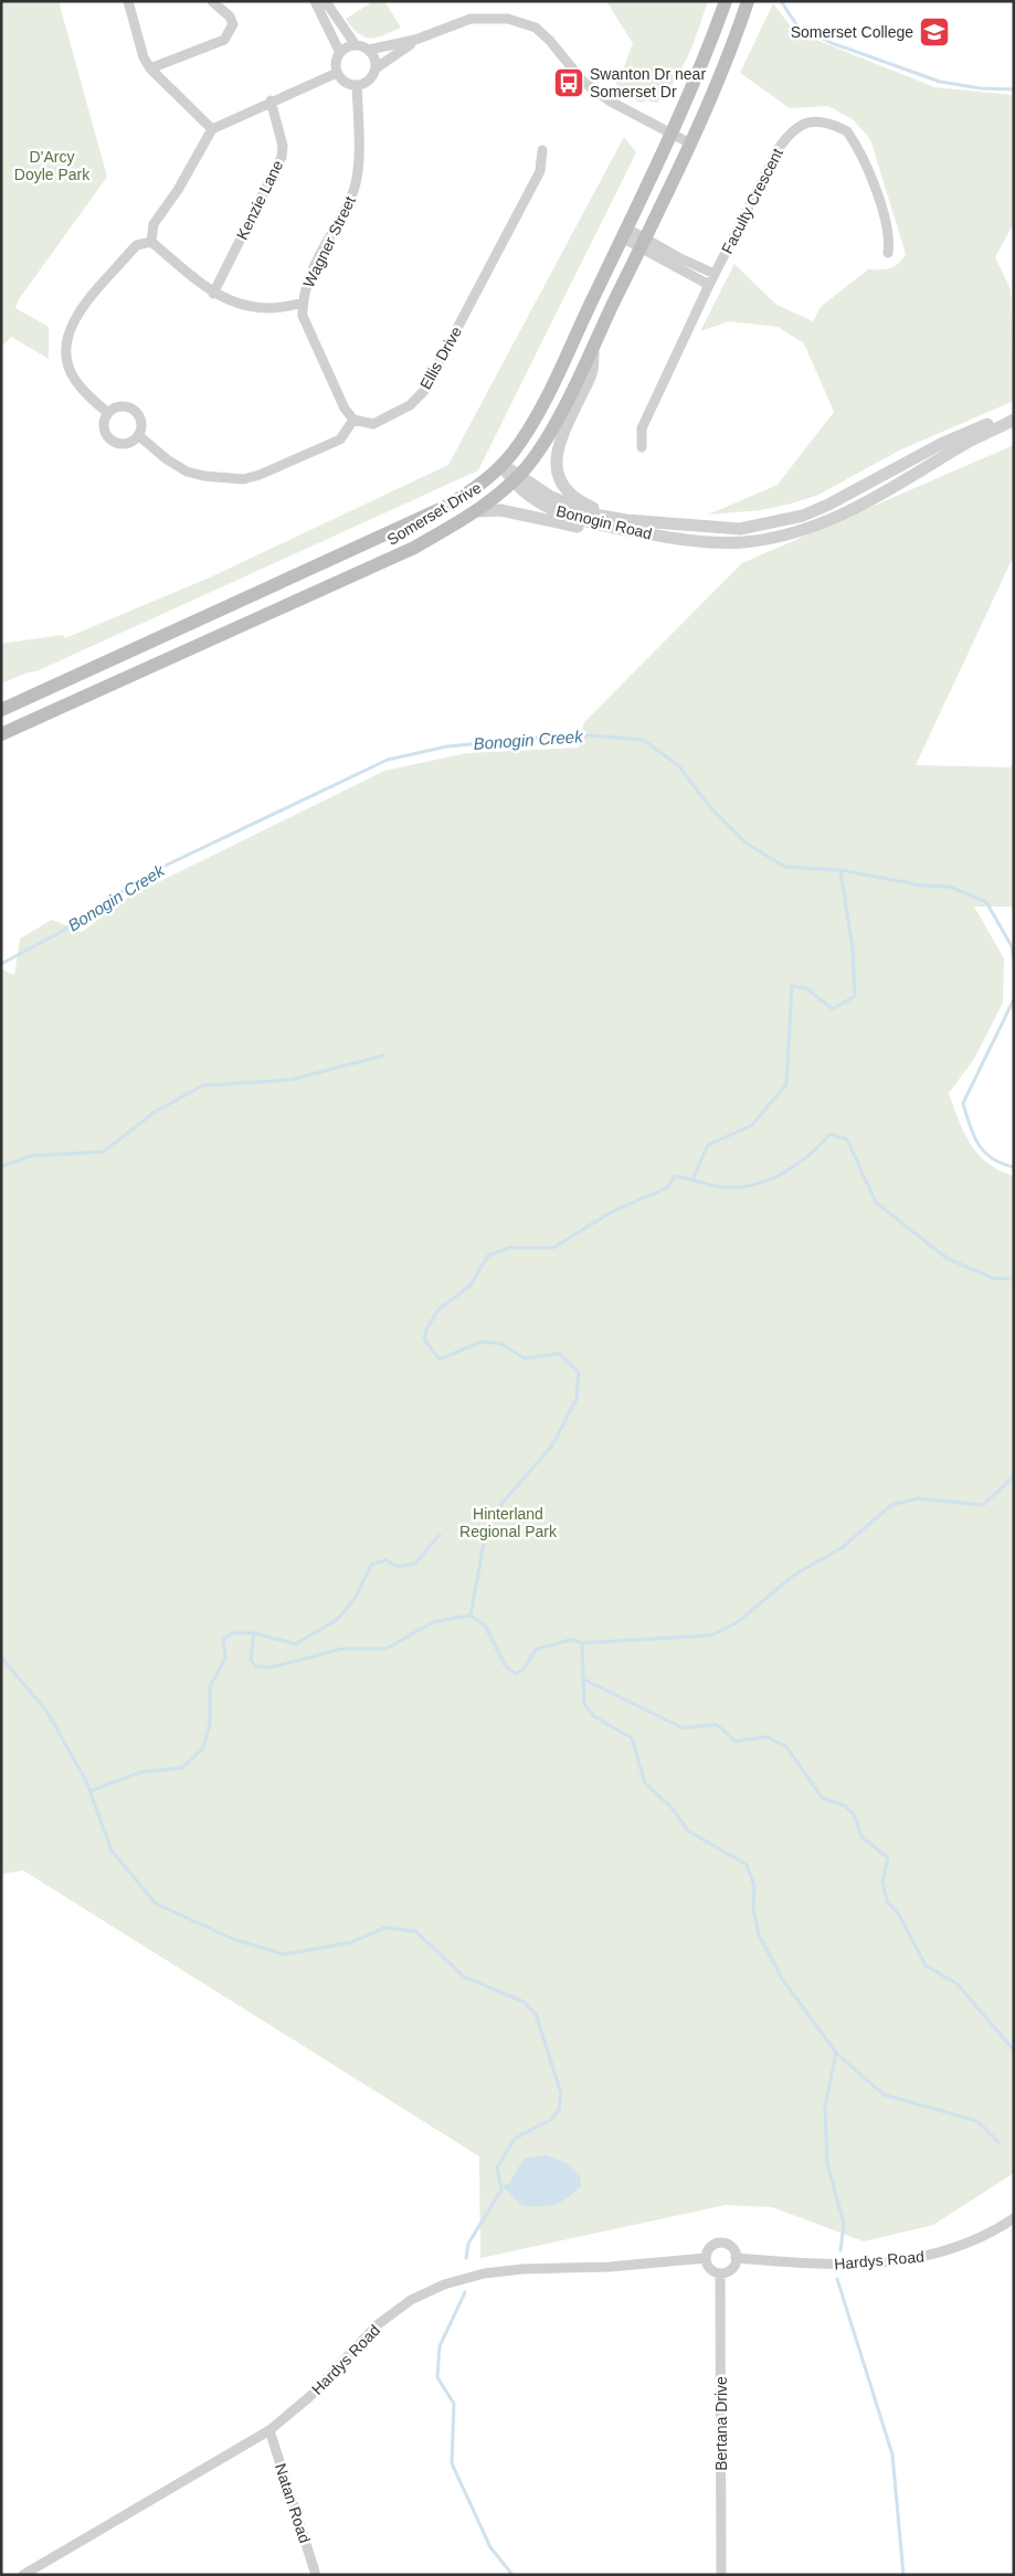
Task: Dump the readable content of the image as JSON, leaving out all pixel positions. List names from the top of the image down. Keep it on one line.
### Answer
{"streets":{"main road":["Somerset Drive"],"street":["Kenzie Lane","Faculty Crescent","Wagner Street","Ellis Drive","Bonogin Road","Hardys Road","Bertana Drive","Natan Road"]},"crossings":[["Wagner Street","Ellis Drive"],["Somerset Drive","Bonogin Road"],["Hardys Road","Bertana Drive"],["Hardys Road","Natan Road"]],"water":["Bonogin Creek"],"parks":["D'Arcy Doyle Park","Hinterland Regional Park"],"places":{"school or university":["Somerset College"],"bus stop":["Swanton Dr near Somerset Dr"]}}
